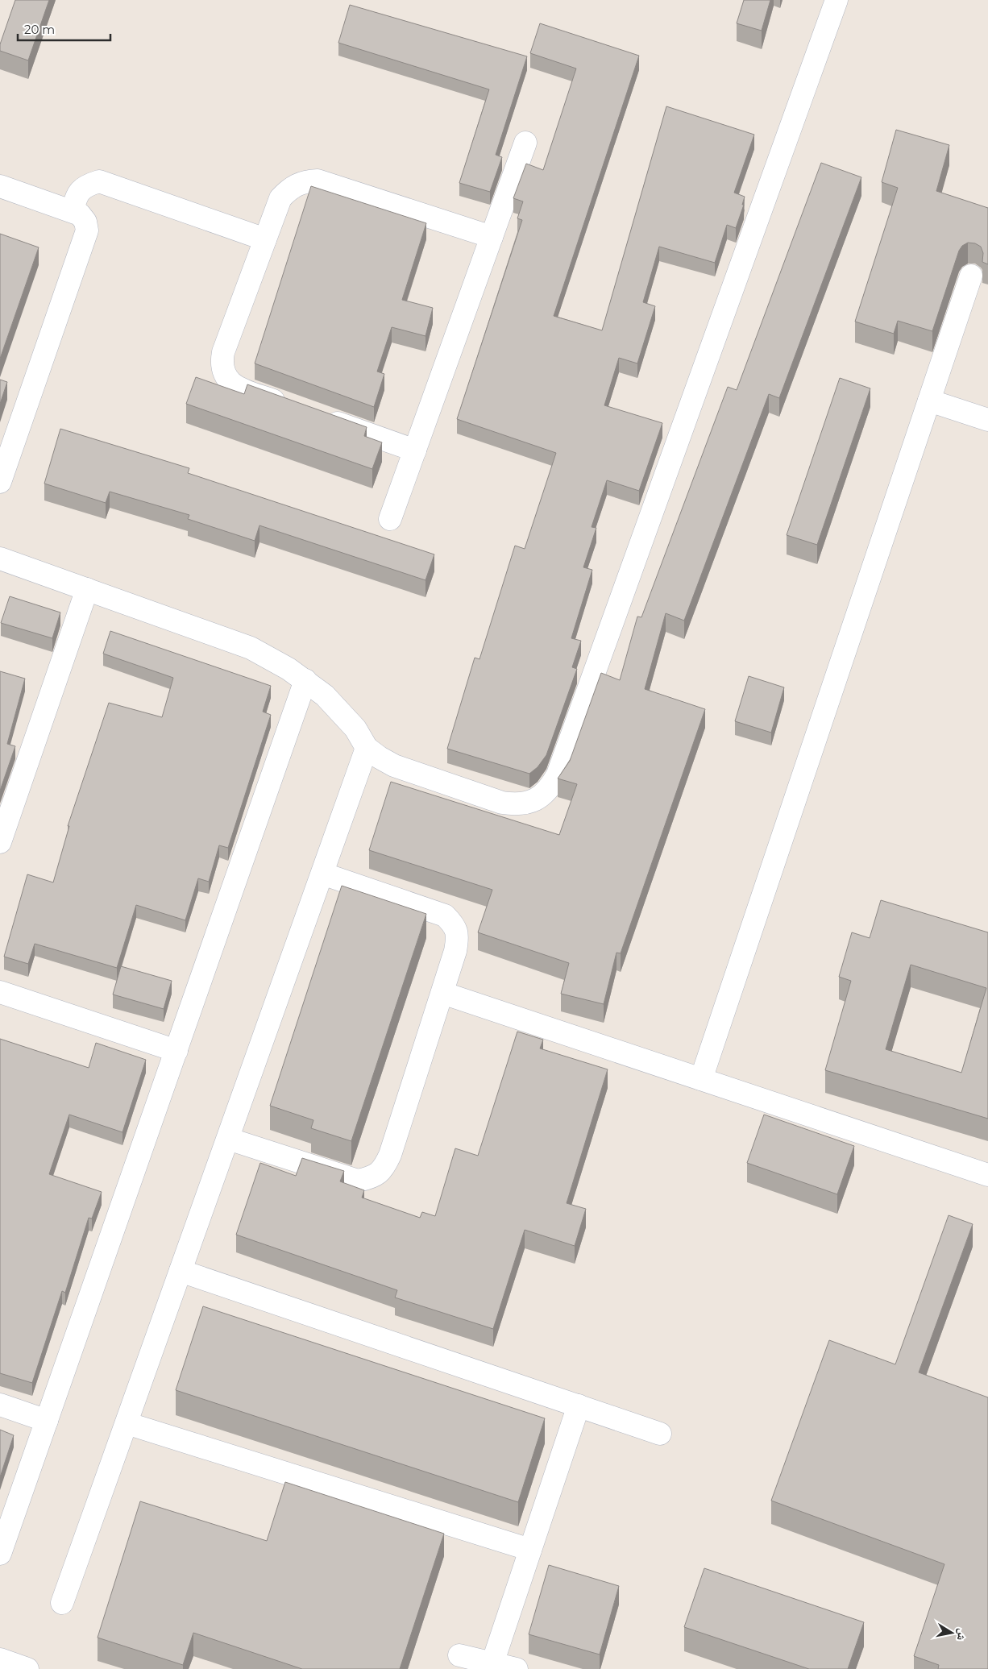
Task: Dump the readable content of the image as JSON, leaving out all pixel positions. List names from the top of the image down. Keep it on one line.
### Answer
{"scale_bar":"20 m","north":"right"}
